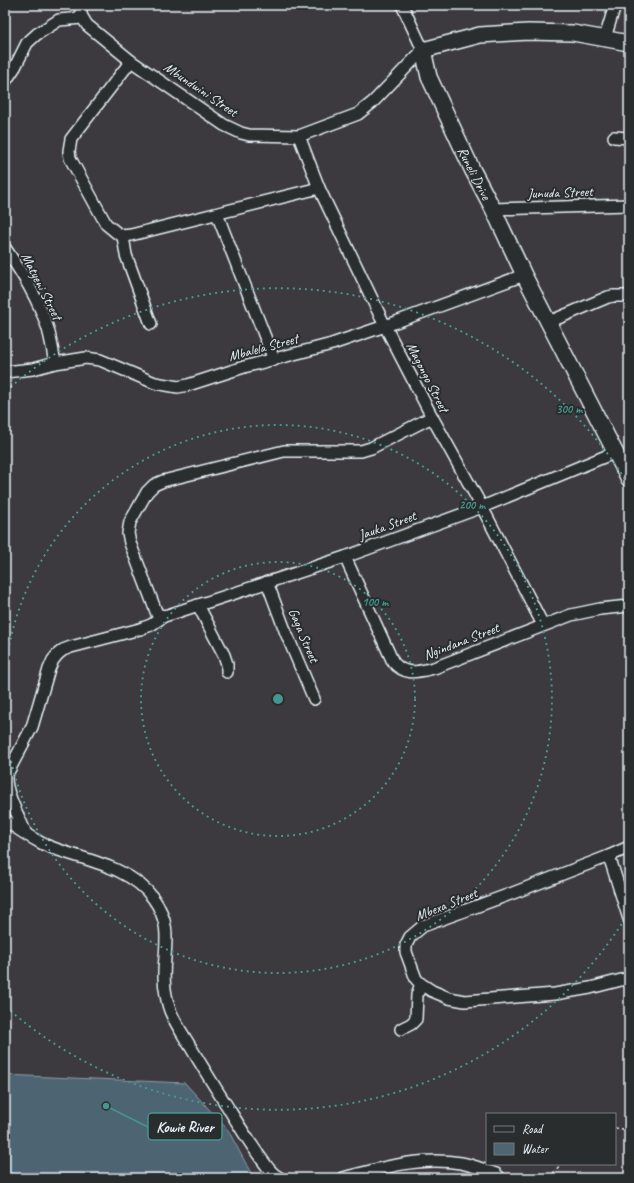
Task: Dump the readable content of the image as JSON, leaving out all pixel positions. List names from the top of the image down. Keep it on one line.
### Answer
{"streets":{"street":["Mbundwini Street","Runeli Drive","Junuda Street","Matyeni Street","Mbalela Street","Magongo Street","Jauka Street","Gaga Street","Ngindana Street","Mbexa Street"]},"crossings":[["Mbundwini Street","Runeli Drive"],["Mbundwini Street","Magongo Street"],["Runeli Drive","Junuda Street"],["Runeli Drive","Mbalela Street"],["Runeli Drive","Jauka Street"],["Matyeni Street","Mbalela Street"],["Mbalela Street","Magongo Street"],["Magongo Street","Jauka Street"],["Magongo Street","Ngindana Street"],["Jauka Street","Gaga Street"],["Jauka Street","Ngindana Street"]],"places":["Kowie River"],"legend":["Road","Water"],"rings":["300 m","200 m","100 m"]}
